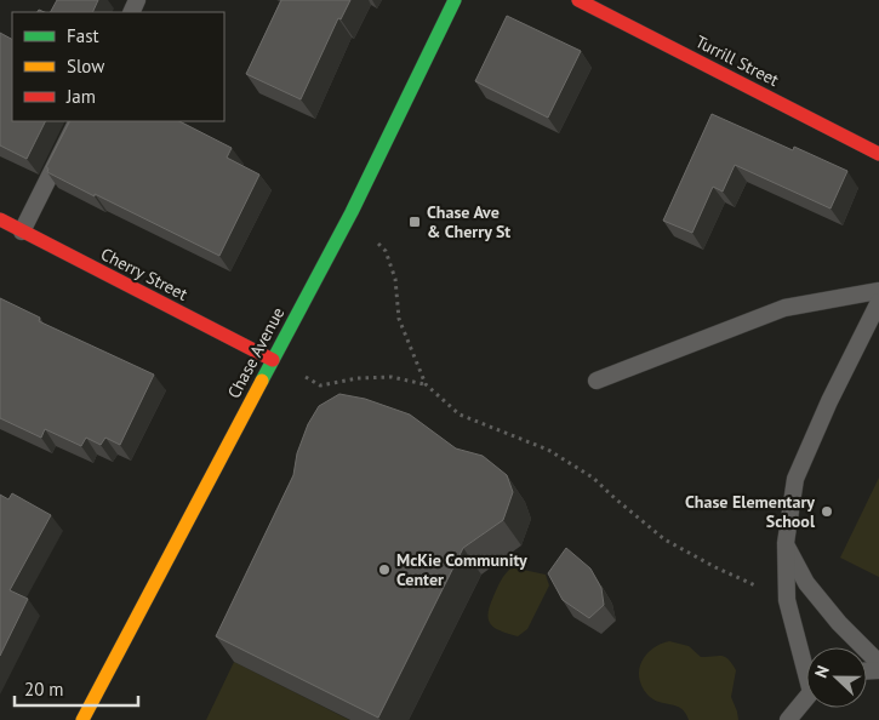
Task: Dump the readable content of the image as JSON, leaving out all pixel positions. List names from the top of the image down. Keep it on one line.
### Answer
{"streets":{"street":["Turrill Street","Cherry Street","Chase Avenue"]},"crossings":[["Cherry Street","Chase Avenue"]],"places":{"transit":["Chase Ave & Cherry St"],"other":["Chase Elementary School","McKie Community Center"]},"legend":["Fast","Slow","Jam"],"scale_bar":"20 m","north":"left"}
